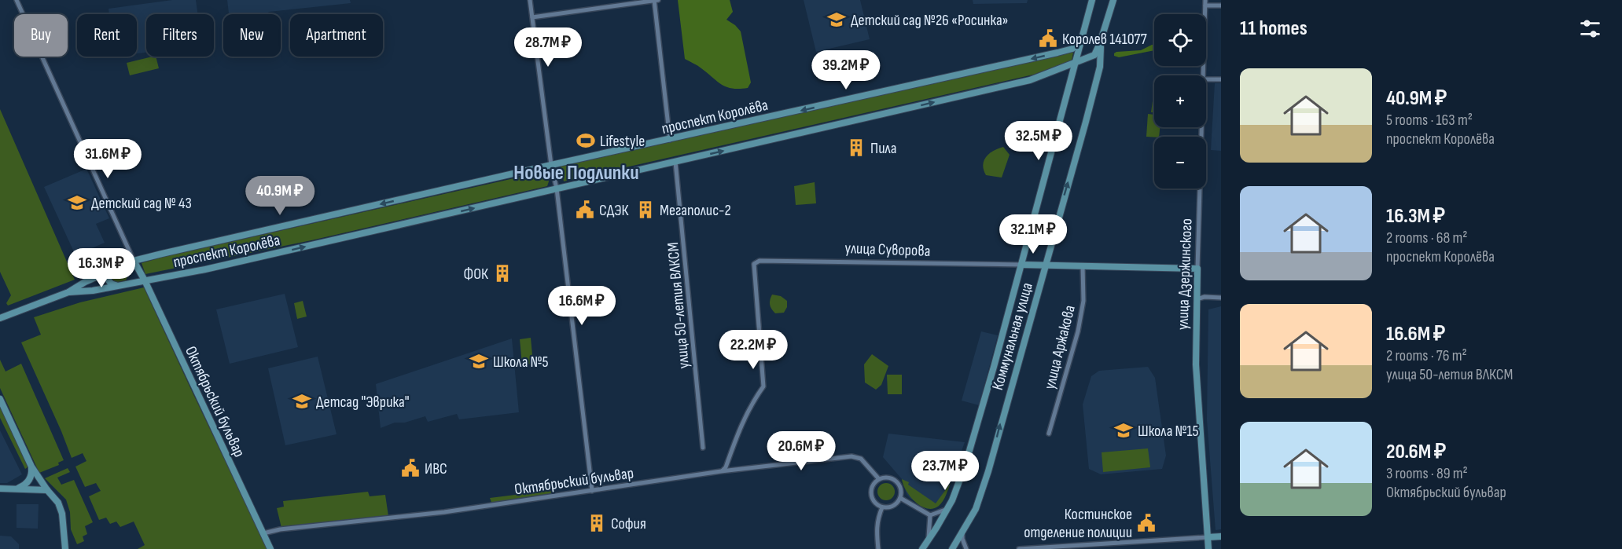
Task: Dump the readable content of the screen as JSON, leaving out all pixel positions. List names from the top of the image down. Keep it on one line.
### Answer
{"streets":{"main road":["проспект Королёва","улица Дзержинского","Коммунальная улица","Октябрьский бульвар"],"street":["улица Суворова","улица 50-летия ВЛКСМ","улица Аржакова"]},"crossings":[["проспект Королёва","улица 50-летия ВЛКСМ"],["проспект Королёва","Коммунальная улица"],["проспект Королёва","Октябрьский бульвар"],["улица Суворова","Коммунальная улица"],["улица Суворова","Октябрьский бульвар"]],"districts":["Новые Подлипки"],"places":{"school or university":["Детский сад №26 «Росинка»","Детский сад № 43","Школа №5","Детсад \"Эврика\"","Школа №15"],"public building":["Королев 141077","СДЭК","ИВС","Костинское отделение полиции"],"sports":["Lifestyle"],"building":["Пила","Мегаполис-2","ФОК","София"]},"page":{"heading":"11 homes","map_buttons":["+","−"],"chip":["Buy","Rent","Filters","New","Apartment"],"price":["28.7M ₽","39.2M ₽","32.5M ₽","31.6M ₽","40.9M ₽","32.1M ₽","16.3M ₽","16.6M ₽","22.2M ₽","20.6M ₽","23.7M ₽"],"list":[{"name":"40.9M ₽","note":"5 rooms · 163 m² · проспект Королёва"},{"name":"16.3M ₽","note":"2 rooms · 68 m² · проспект Королёва"},{"name":"16.6M ₽","note":"2 rooms · 76 m² · улица 50-летия ВЛКСМ"},{"name":"20.6M ₽","note":"3 rooms · 89 m² · Октябрьский бульвар"}]}}
